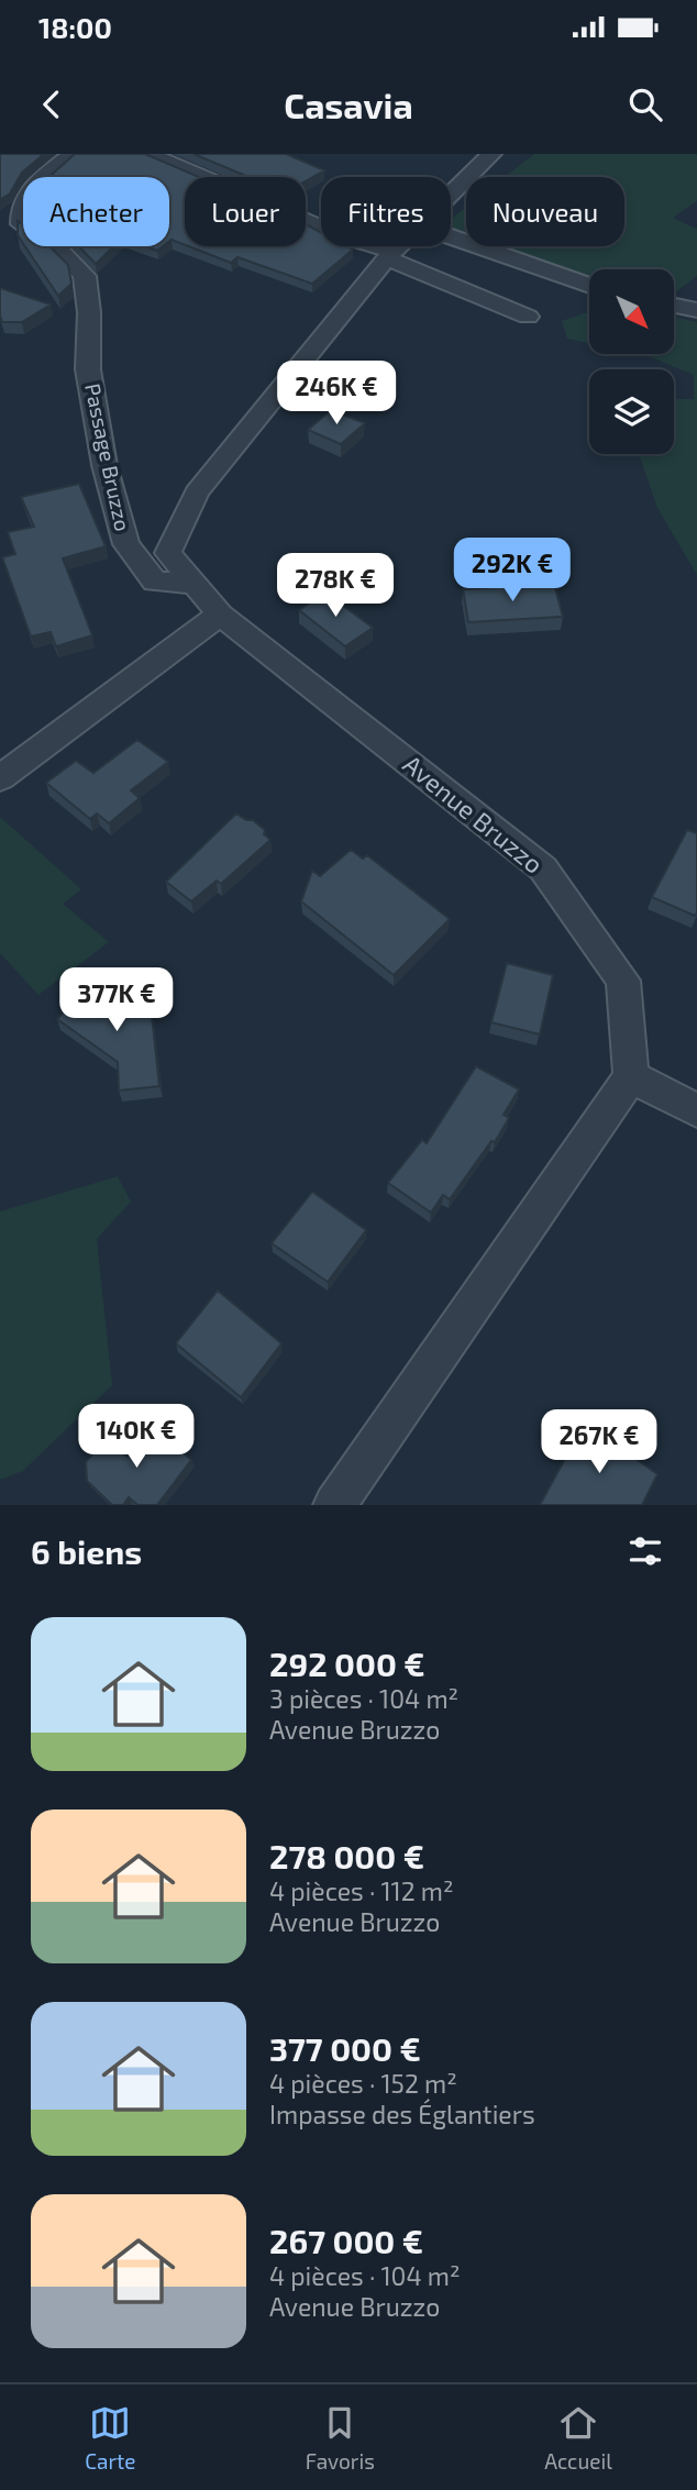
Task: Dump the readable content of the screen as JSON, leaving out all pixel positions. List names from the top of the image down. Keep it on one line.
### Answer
{"streets":{"street":["Passage Bruzzo","Avenue Bruzzo"]},"crossings":[["Passage Bruzzo","Avenue Bruzzo"]],"north":"bottom right","page":{"status":"18:00","header":"Casavia","chip":["Acheter","Louer","Filtres","Nouveau"],"price":["246K €","292K €","278K €","377K €","140K €","267K €"],"heading":"6 biens","list":[{"name":"292 000 €","note":"3 pièces · 104 m² · Avenue Bruzzo"},{"name":"278 000 €","note":"4 pièces · 112 m² · Avenue Bruzzo"},{"name":"377 000 €","note":"4 pièces · 152 m² · Impasse des Églantiers"},{"name":"267 000 €","note":"4 pièces · 104 m² · Avenue Bruzzo"}],"tabs":["Carte","Favoris","Accueil"]}}
